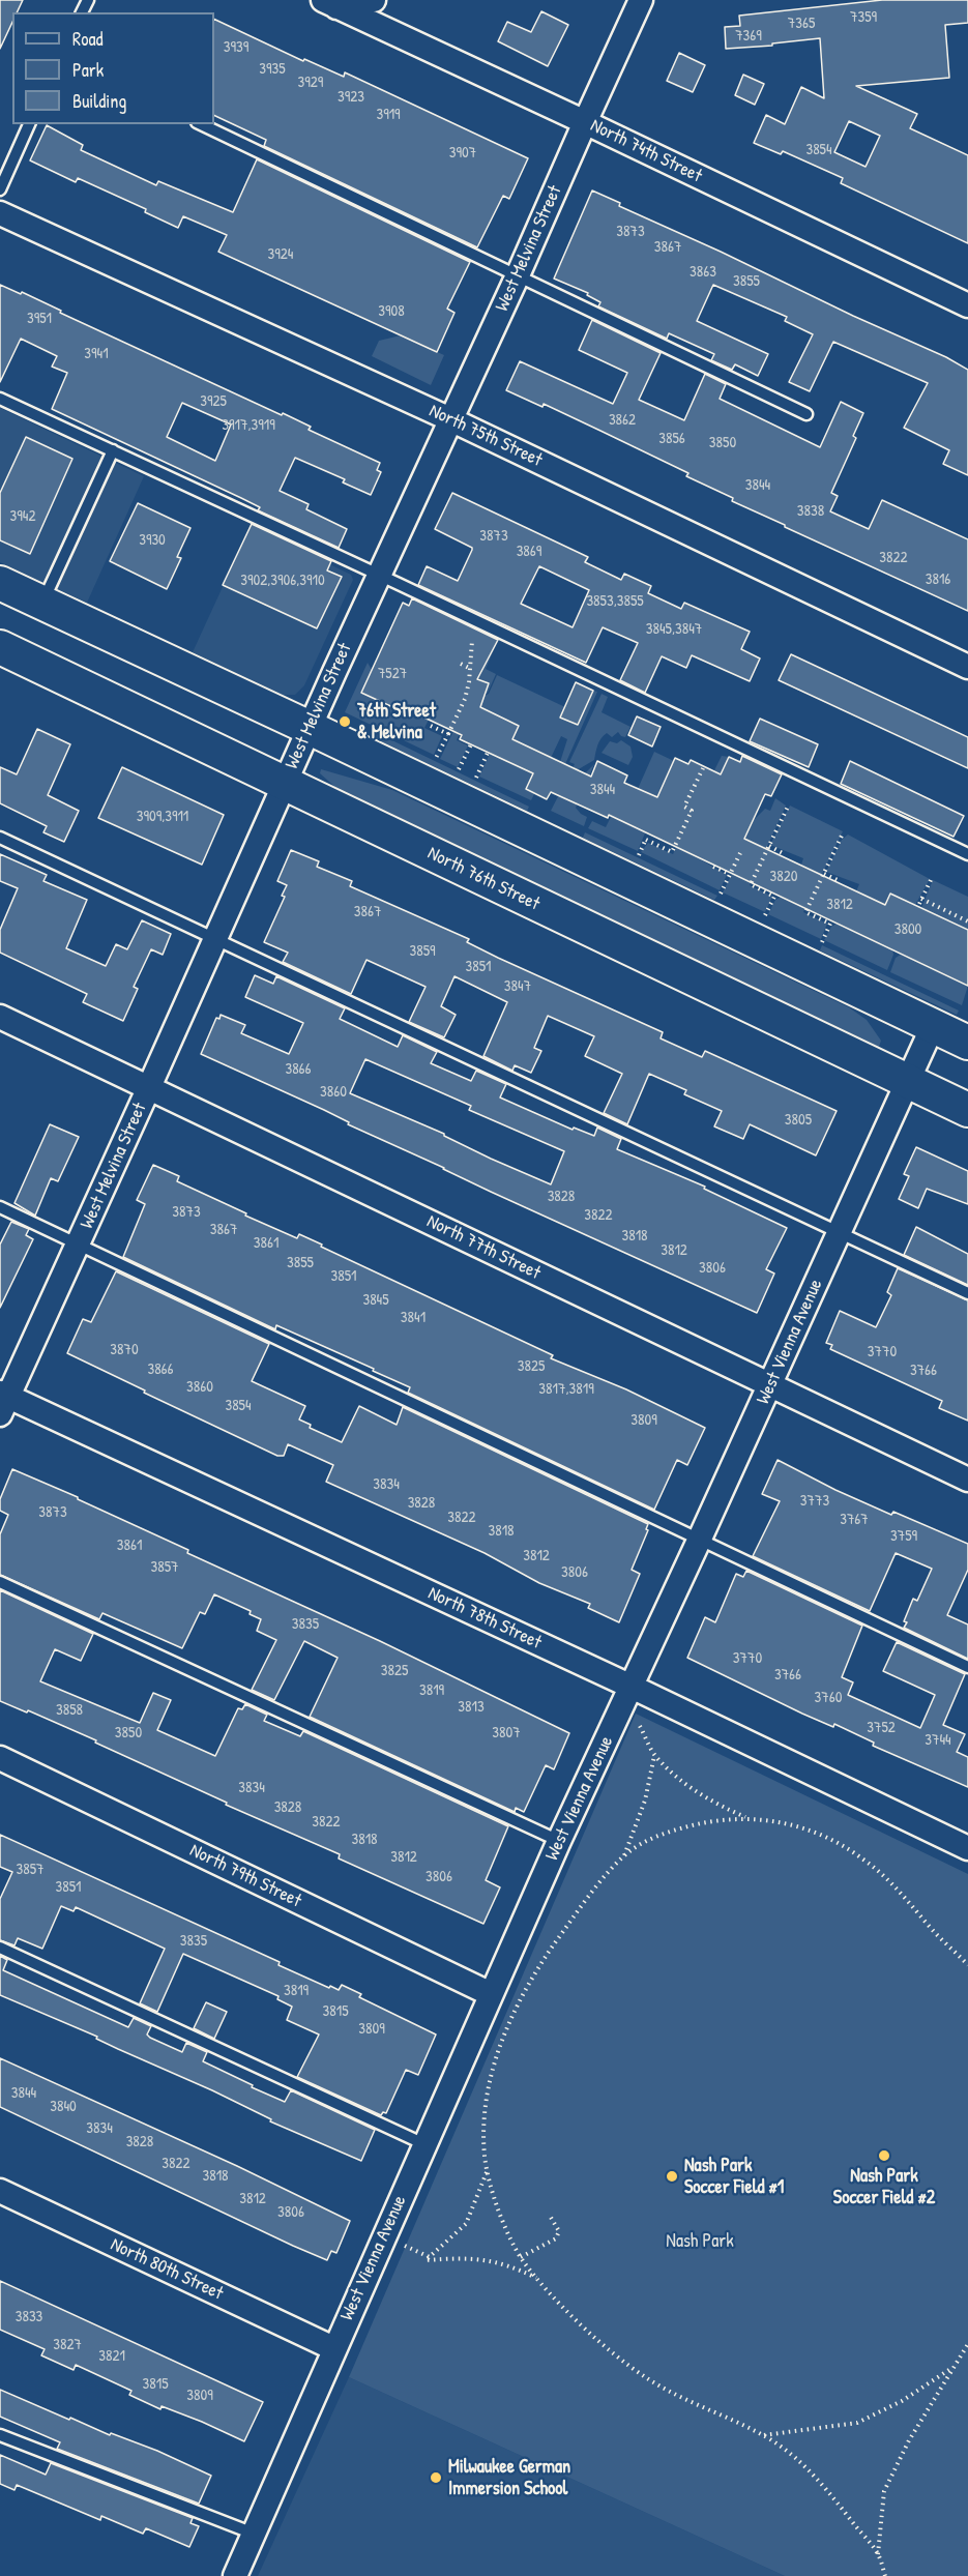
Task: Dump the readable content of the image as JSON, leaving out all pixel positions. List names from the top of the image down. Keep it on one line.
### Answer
{"streets":{"main road":["North 76th Street"],"street":["North 74th Street","West Melvina Street","North 75th Street","North 77th Street","West Vienna Avenue","North 78th Street","North 79th Street","North 80th Street"]},"crossings":[["North 74th Street","West Melvina Street"],["West Melvina Street","North 75th Street"],["West Melvina Street","North 76th Street"],["West Melvina Street","North 77th Street"],["West Melvina Street","North 78th Street"],["North 76th Street","West Vienna Avenue"],["North 77th Street","West Vienna Avenue"],["West Vienna Avenue","North 78th Street"],["West Vienna Avenue","North 79th Street"],["West Vienna Avenue","North 80th Street"]],"parks":["Nash Park"],"places":["76th Street & Melvina","Nash Park Soccer Field #2","Nash Park Soccer Field #1","Milwaukee German Immersion School"],"house_numbers":["7359","7365","7369","3939","3935","3929","3923","3919","3854","3907","3873","3867","3924","3863","3855","3908","3951","3941","3925","3862","3917,3919","3856","3850","3844","3838","3942","3873","3930","3869","3822","3816","3902,3906,3910","3853,3855","3845,3847","7527","3844","3909,3911","3820","3812","3867","3800","3859","3851","3847","3866","3860","3805","3828","3873","3822","3867","3818","3861","3812","3855","3806","3851","3845","3841","3870","3770","3825","3866","3766","3860","3817,3819","3854","3809","3834","3773","3828","3873","3822","3767","3818","3759","3861","3812","3857","3806","3835","3770","3825","3766","3819","3760","3813","3858","3752","3850","3807","3744","3834","3828","3822","3818","3812","3857","3806","3851","3835","3819","3815","3809","3844","3840","3834","3828","3822","3818","3812","3806","3833","3827","3821","3815","3809"],"legend":["Road","Park","Building"]}
